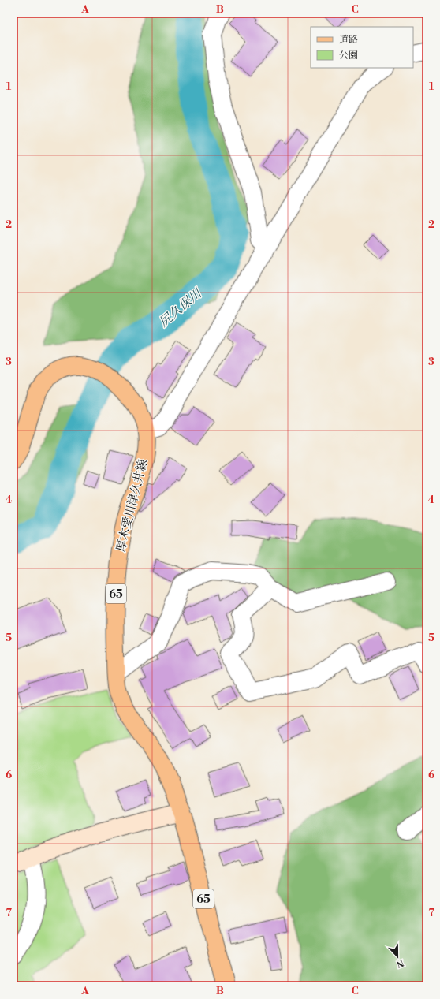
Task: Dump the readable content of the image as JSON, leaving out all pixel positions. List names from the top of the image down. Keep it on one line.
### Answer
{"streets":{"main road":["厚木愛川津久井線","65"]},"water":["尻久保川"],"legend":["道路","公園"],"north":"bottom","grid":{"columns":["A","B","C"],"rows":["1","2","3","4","5","6","7"]}}
